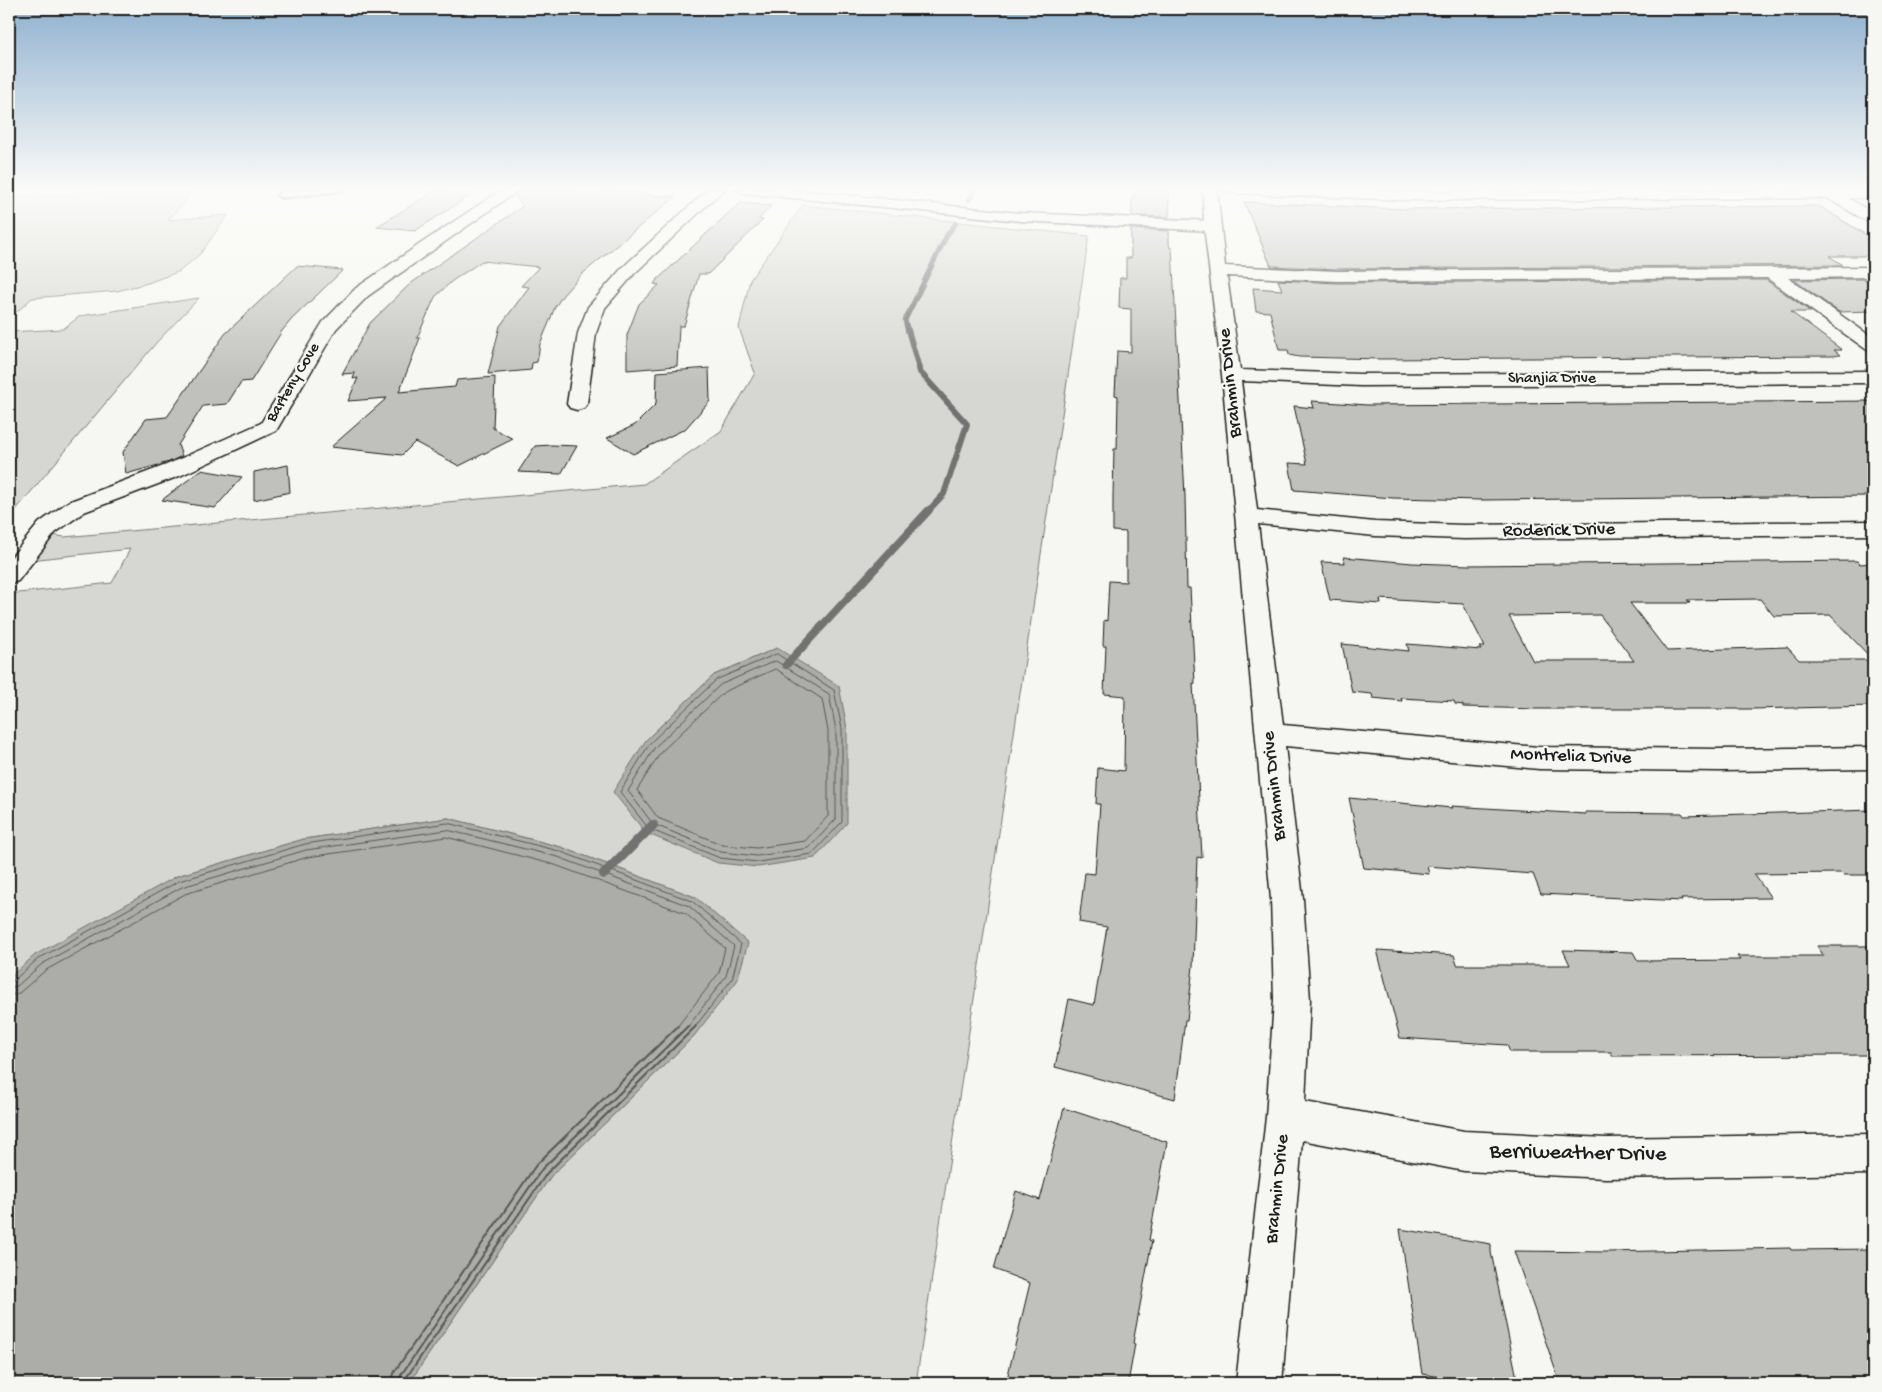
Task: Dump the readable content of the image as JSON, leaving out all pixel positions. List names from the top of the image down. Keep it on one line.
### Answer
{"streets":{"street":["Shanjia Drive","Barteny Cove","Brahmin Drive","Roderick Drive","Montrelia Drive","Berriweather Drive"]},"crossings":[["Shanjia Drive","Brahmin Drive"],["Brahmin Drive","Roderick Drive"],["Brahmin Drive","Montrelia Drive"],["Brahmin Drive","Berriweather Drive"]]}
